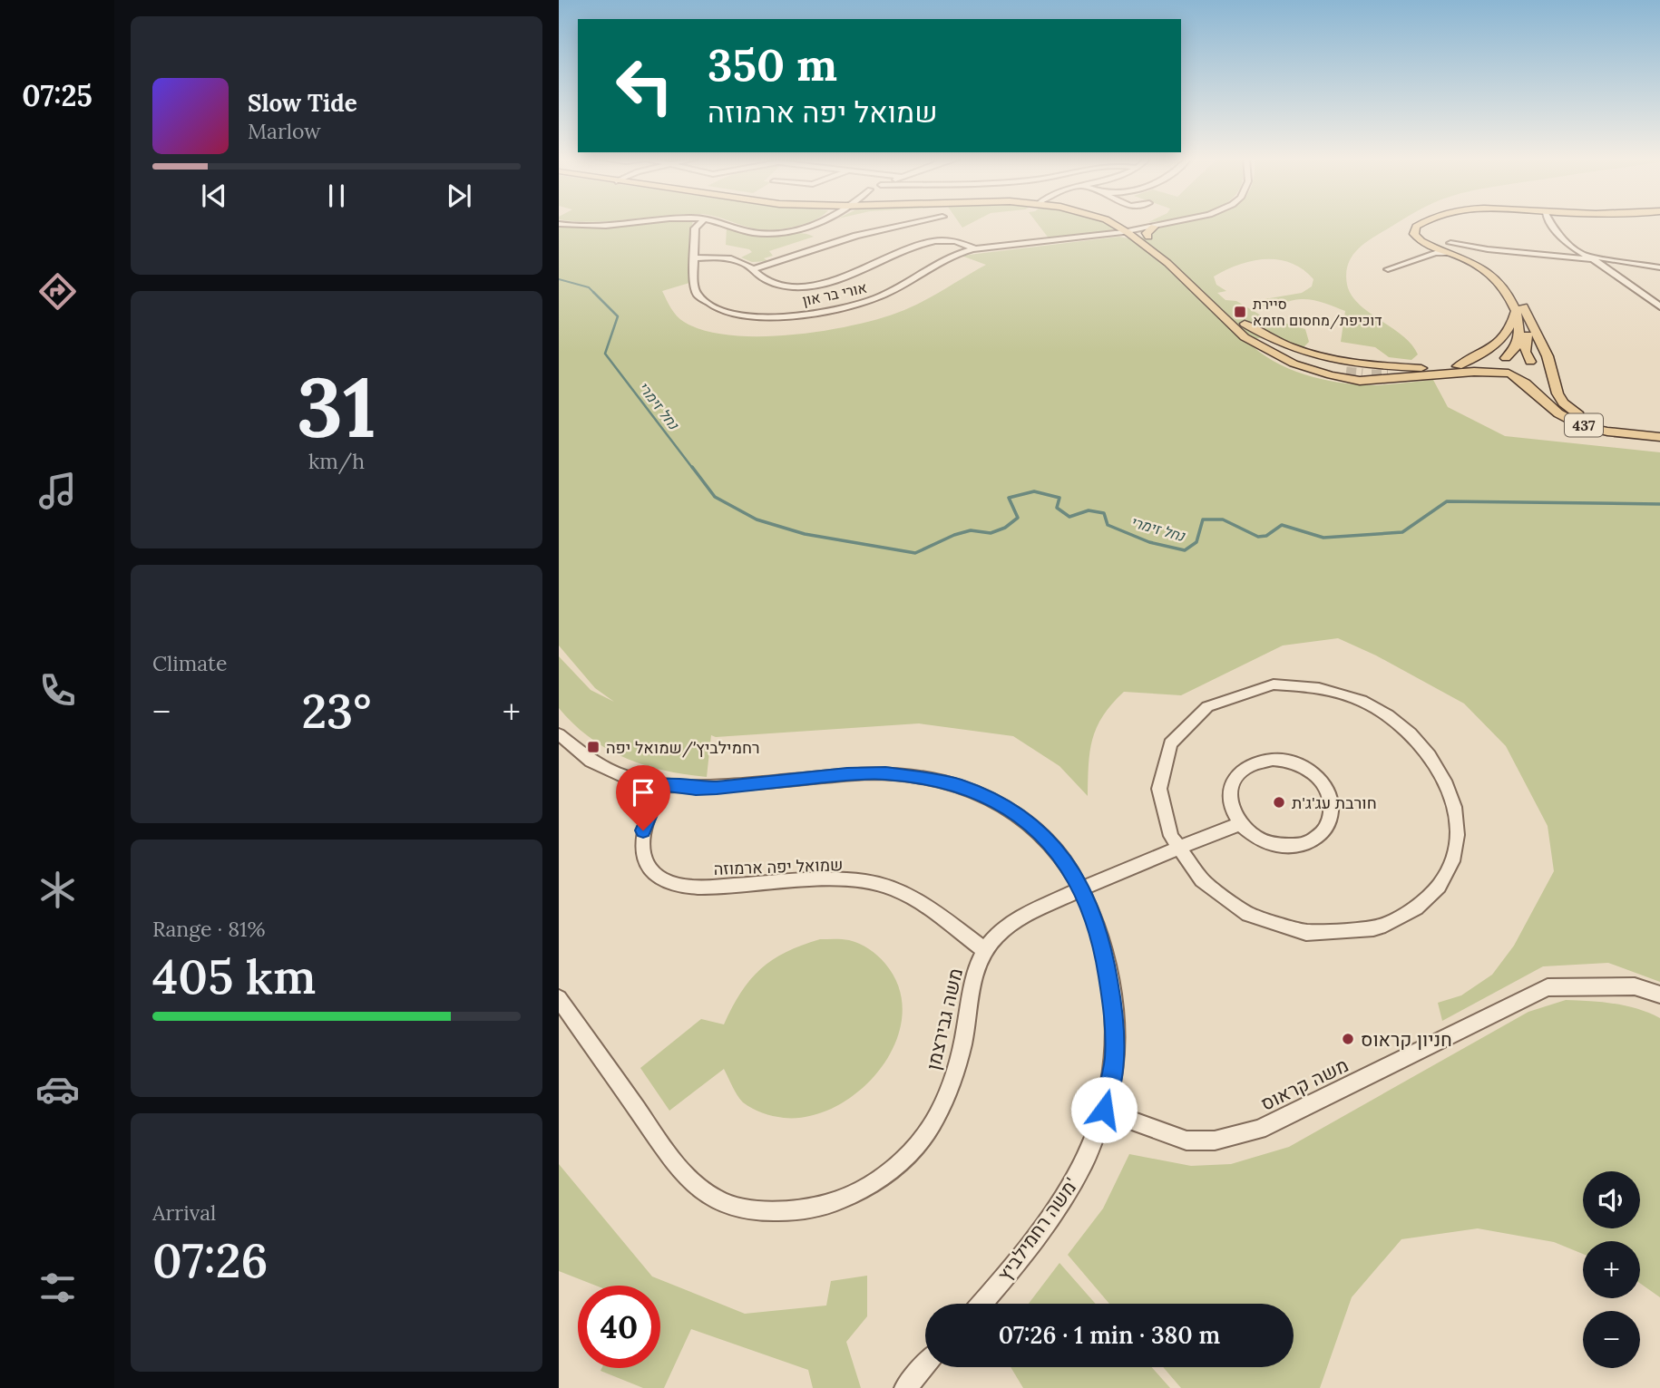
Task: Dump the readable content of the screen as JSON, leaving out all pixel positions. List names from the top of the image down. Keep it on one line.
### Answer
{"streets":{"main road":["437"],"street":["אורי בר און","שמואל יפה ארמוזה","משה גבירצמן","משה קראוס","משה רחמילביץ'"]},"crossings":[["שמואל יפה ארמוזה","משה גבירצמן"],["שמואל יפה ארמוזה","משה רחמילביץ'"],["משה גבירצמן","משה רחמילביץ'"],["משה קראוס","משה רחמילביץ'"]],"water":["נחל זימרי"],"places":{"transit":["סיירת דוכיפת/מחסום חזמא","רחמילביץ׳/שמואל יפה"],"other":["חורבת עג'ג'ת","חניון קראוס"]},"page":{"tabs":"07:25","turn":["350 m","שמואל יפה ארמוזה"],"song":["Slow Tide","Marlow"],"tile":[["31","km/h"],"Climate",["Range · 81%","405 km"],["Arrival","07:26"]],"heat":["−","23°","+"],"map_buttons":["+","−"],"limit":"40","trip":"07:26 · 1 min · 380 m"}}
